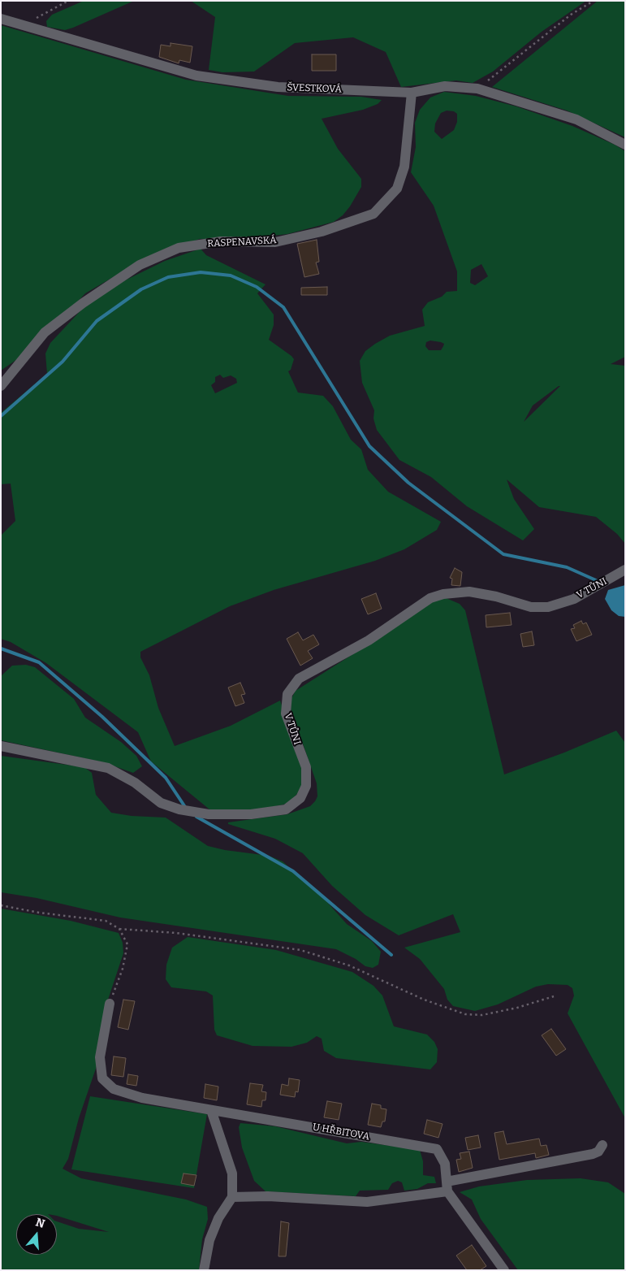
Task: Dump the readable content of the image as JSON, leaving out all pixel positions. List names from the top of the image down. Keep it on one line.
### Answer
{"streets":{"street":["ŠVESTKOVÁ","RASPENAVSKÁ","V TŮNI","U HŘBITOVA"]},"crossings":[["ŠVESTKOVÁ","RASPENAVSKÁ"]],"north":"top"}
